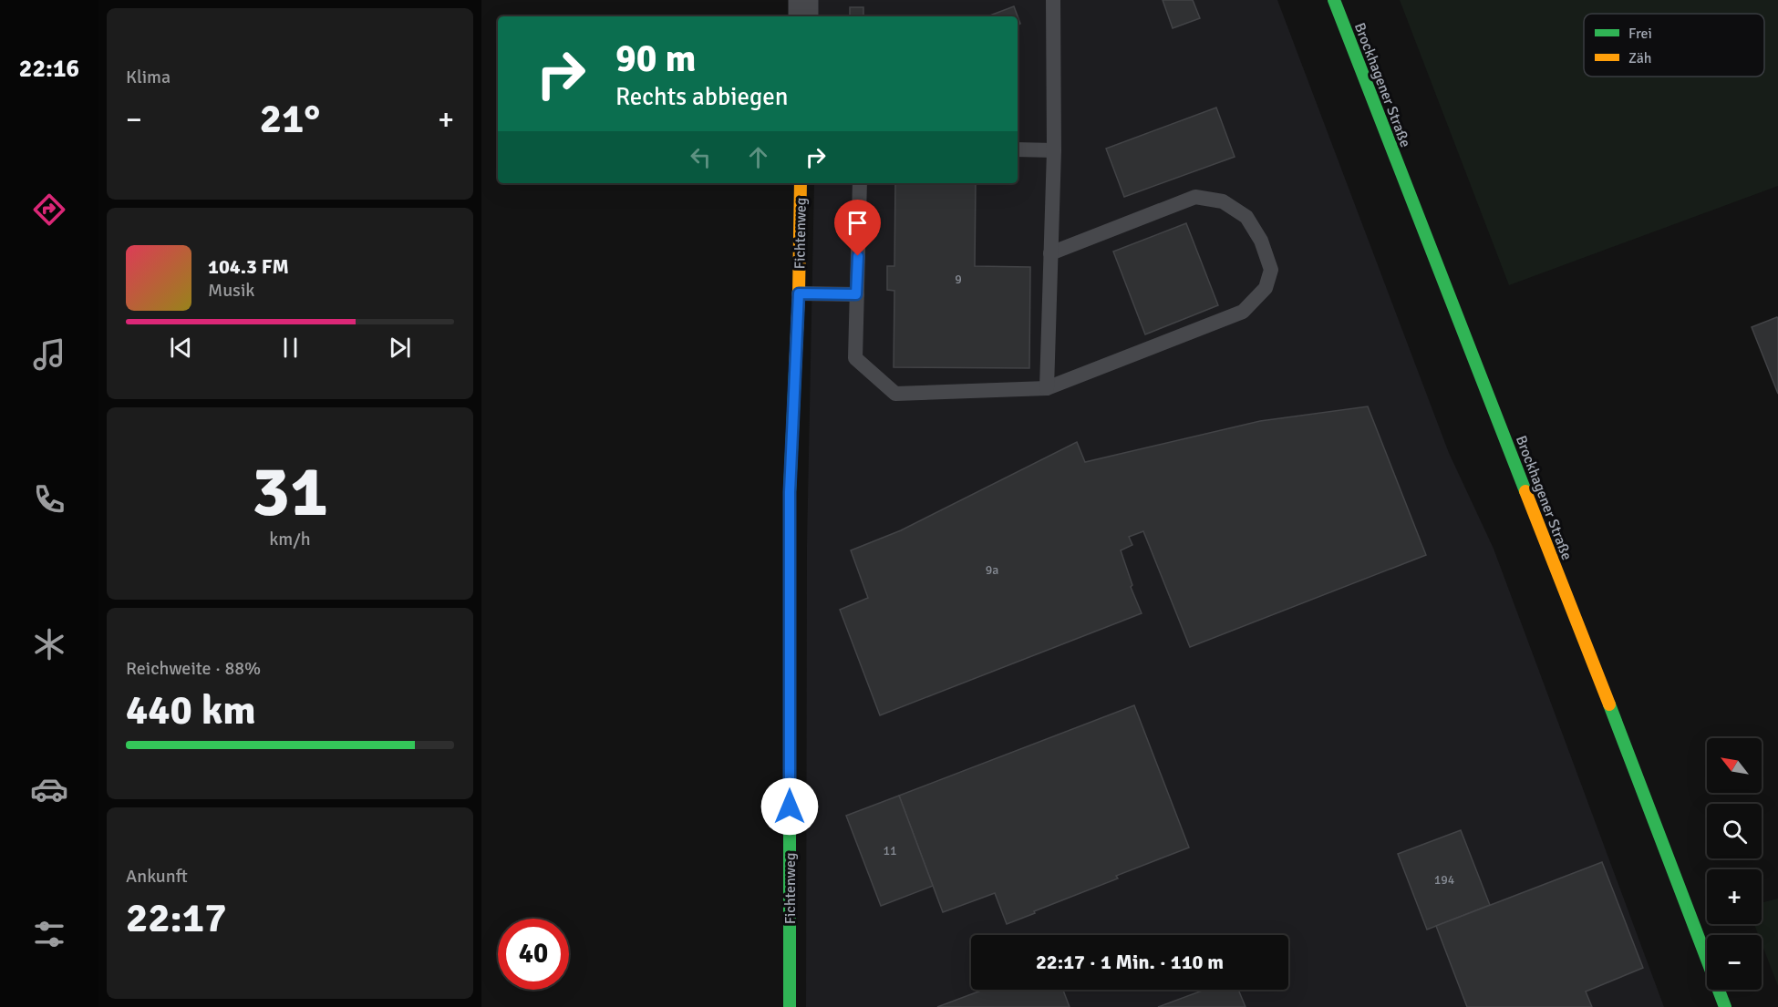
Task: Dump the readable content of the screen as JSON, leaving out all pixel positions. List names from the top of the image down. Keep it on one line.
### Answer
{"streets":{"main road":["Brockhagener Straße","Fichtenweg"]},"house_numbers":["9","9a","11","194"],"legend":["Frei","Zäh"],"north":"top left","page":{"tabs":"22:16","tile":["Klima",["31","km/h"],["Reichweite · 88%","440 km"],["Ankunft","22:17"]],"turn":["90 m","Rechts abbiegen"],"heat":["−","21°","+"],"song":["104.3 FM","Musik"],"map_buttons":["+","−"],"limit":"40","trip":"22:17 · 1 Min. · 110 m"}}
